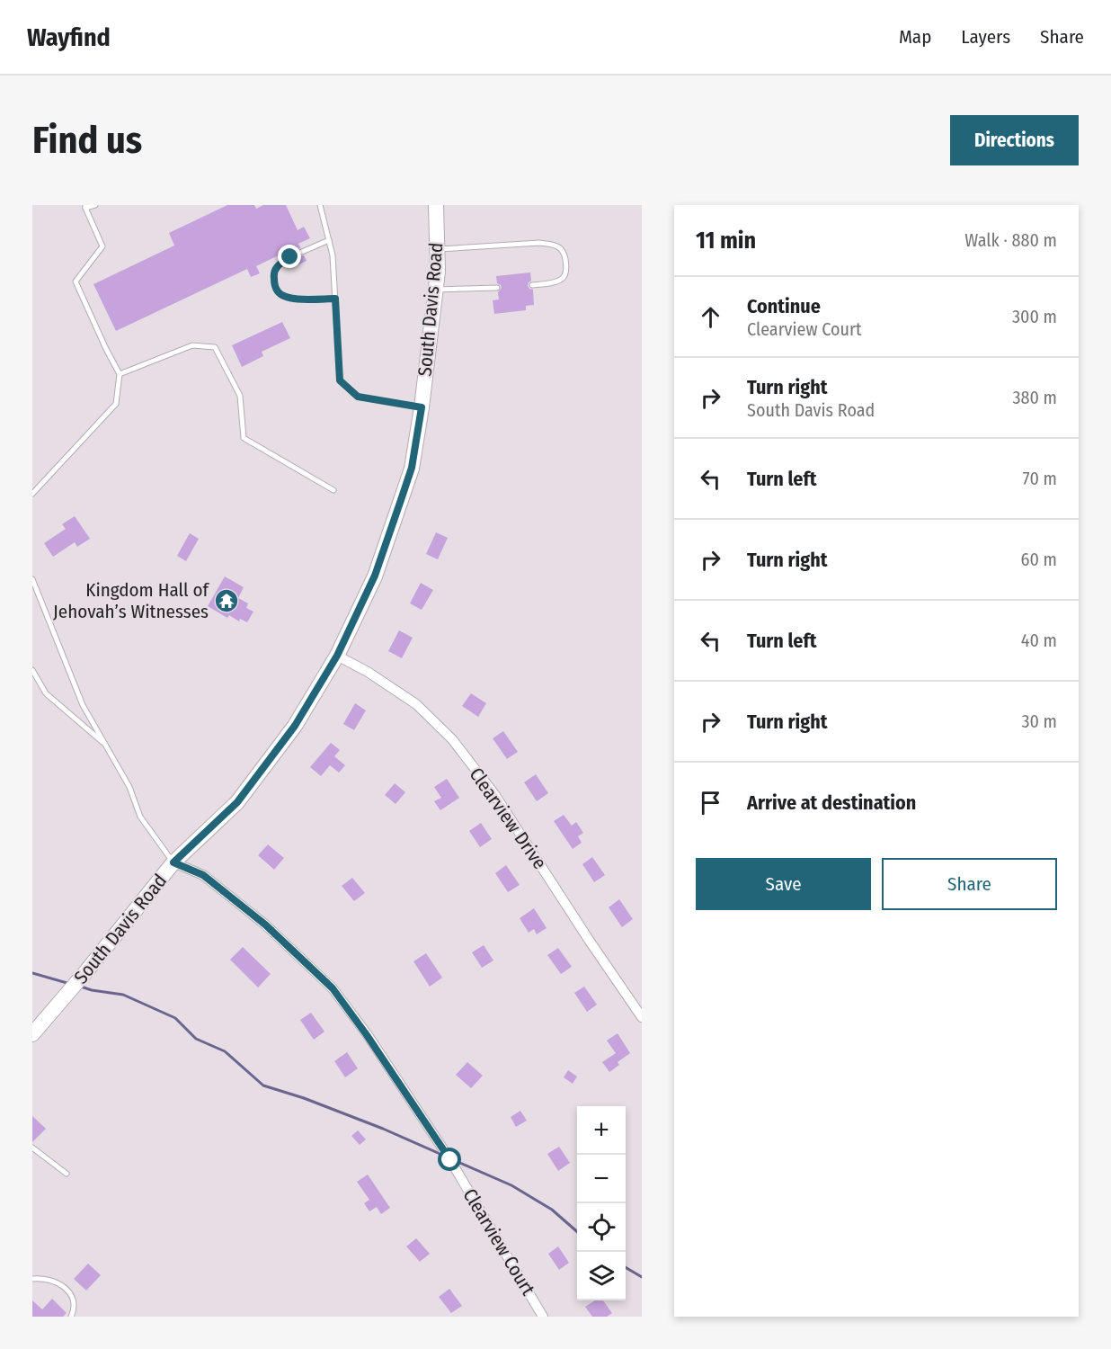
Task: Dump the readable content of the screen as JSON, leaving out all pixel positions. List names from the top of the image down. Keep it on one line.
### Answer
{"streets":{"main road":["South Davis Road"],"street":["Clearview Drive","Clearview Court"]},"crossings":[["South Davis Road","Clearview Drive"],["South Davis Road","Clearview Court"]],"places":{"temple":["Kingdom Hall of Jehovah’s Witnesses"]},"page":{"header":"Wayfind","nav":["Map","Layers","Share"],"buttons":["Directions",["Save","Share"]],"title":"Find us","heading":["11 min","Walk · 880 m"],"list":[["Continue","Clearview Court","300 m"],["Turn right","South Davis Road","380 m"],["Turn left","70 m"],["Turn right","60 m"],["Turn left","40 m"],["Turn right","30 m"],"Arrive at destination"],"map_buttons":["+","−"]}}
